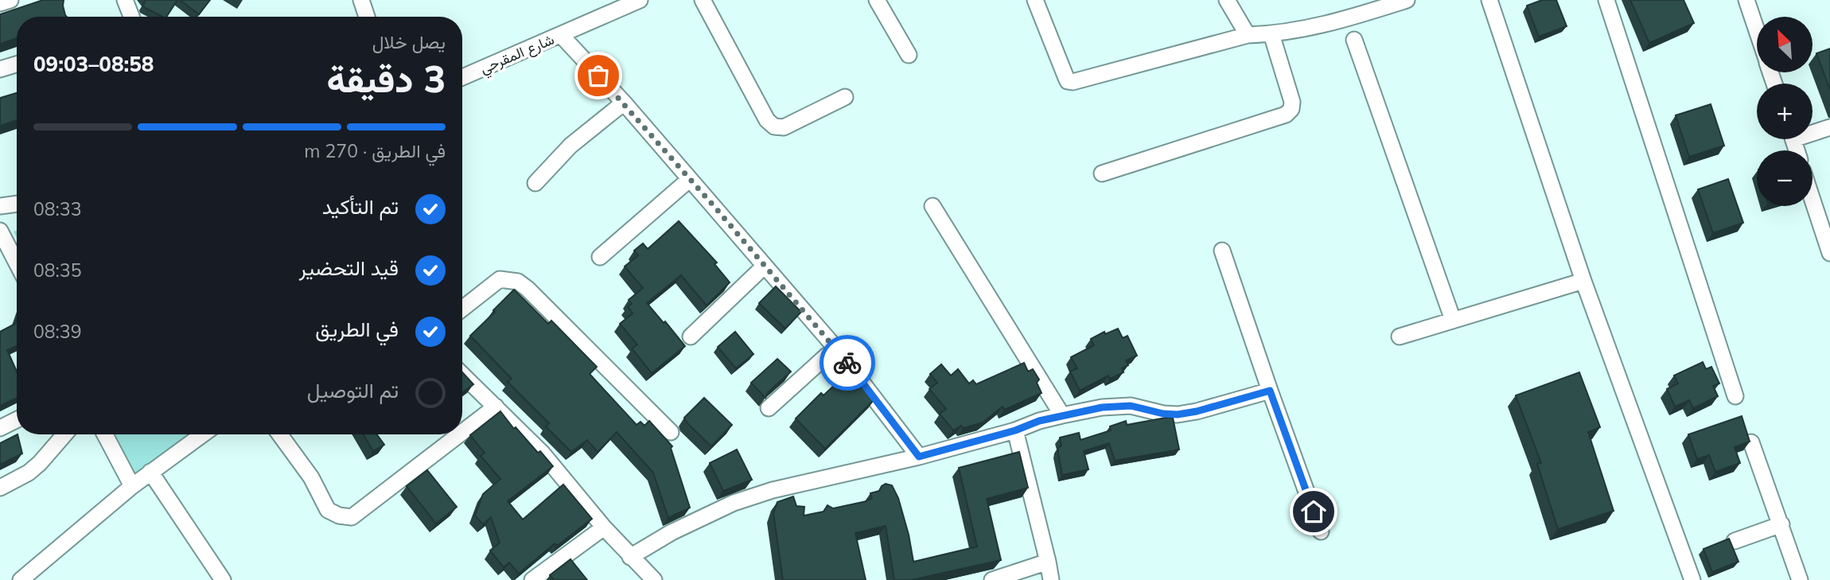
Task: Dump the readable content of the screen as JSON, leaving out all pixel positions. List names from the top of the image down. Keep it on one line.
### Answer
{"streets":{"street":["شارع المقرحي"]},"north":"top left","page":{"map_buttons":["+","−"],"heading":["3 دقيقة","يصل خلال","08:58–09:03"],"bar":"في الطريق · 270 m","list":[["تم التأكيد","08:33"],["قيد التحضير","08:35"],["في الطريق","08:39"],"تم التوصيل"]}}
